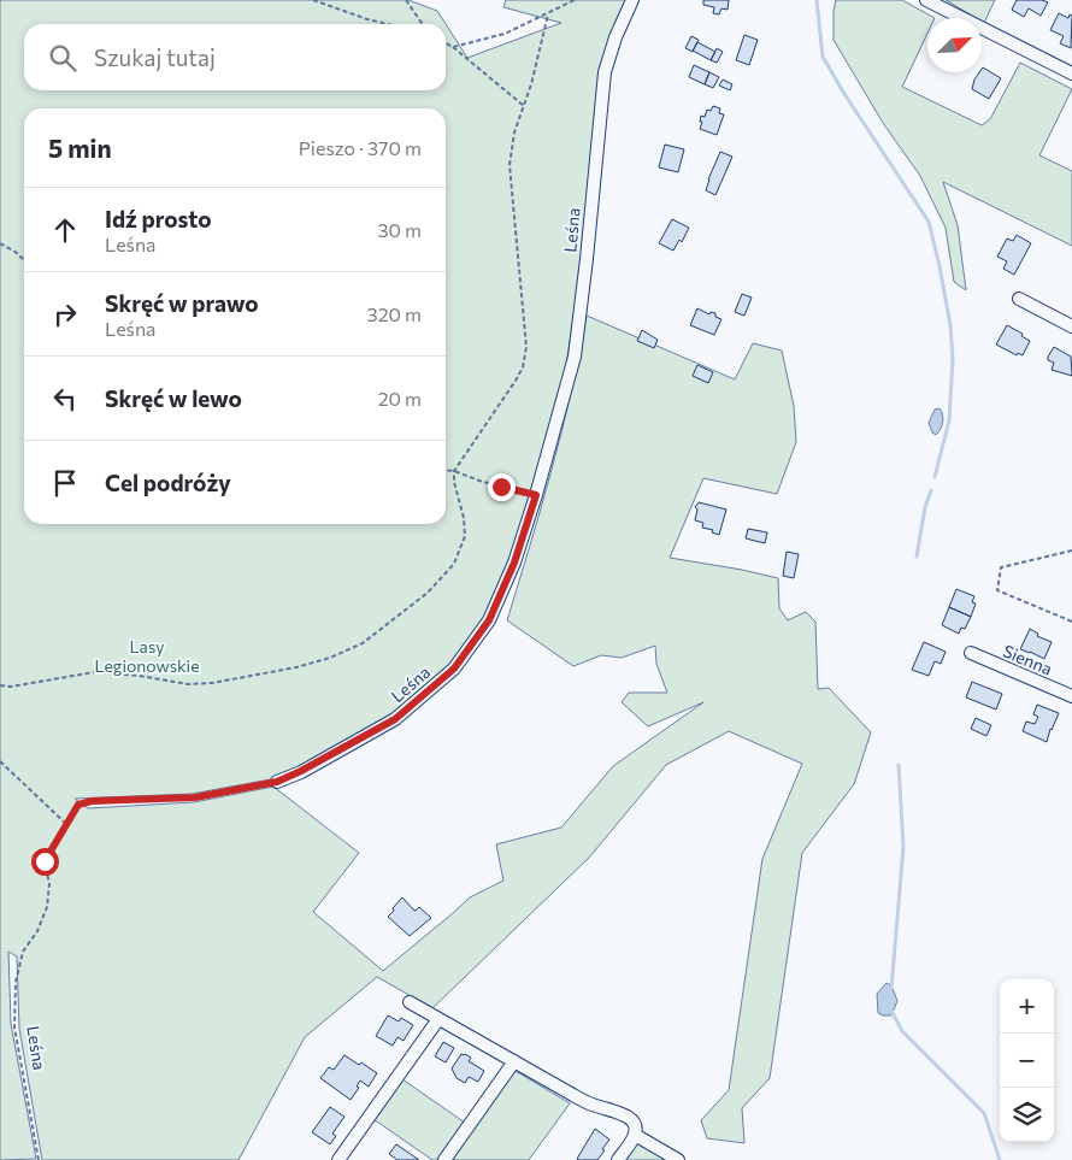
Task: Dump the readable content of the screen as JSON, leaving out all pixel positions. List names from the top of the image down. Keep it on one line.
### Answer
{"streets":{"street":["Leśna","Sienna"]},"parks":["Lasy Legionowskie"],"north":"top right","page":{"search":"Szukaj tutaj","heading":["5 min","Pieszo · 370 m"],"list":[["Idź prosto","Leśna","30 m"],["Skręć w prawo","Leśna","320 m"],["Skręć w lewo","20 m"],"Cel podróży"],"map_buttons":["+","−"]}}
